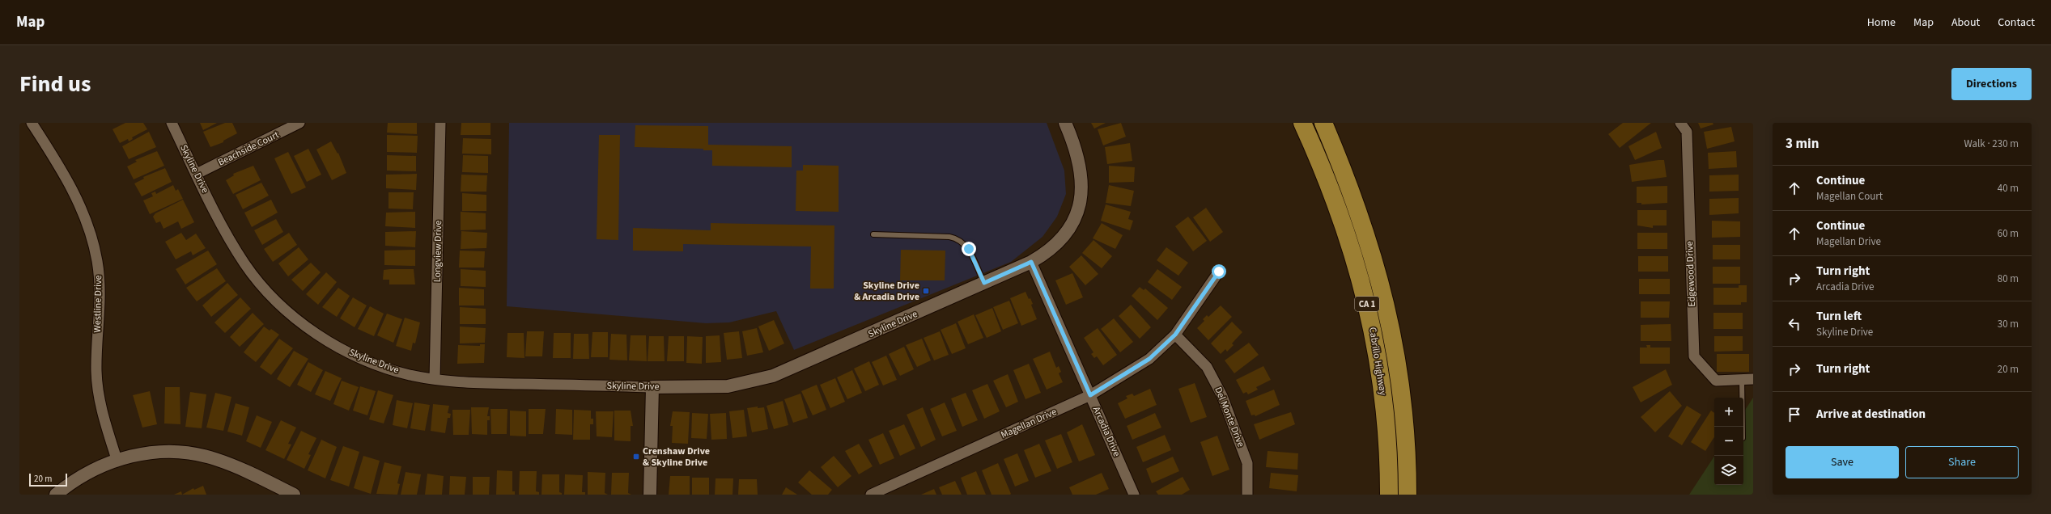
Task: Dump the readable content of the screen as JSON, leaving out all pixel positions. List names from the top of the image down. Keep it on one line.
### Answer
{"streets":{"highway":["CA 1","Cabrillo Highway"],"street":["Beachside Court","Skyline Drive","Longview Drive","Edgewood Drive","Westline Drive","Del Monte Drive","Magellan Drive","Arcadia Drive"]},"crossings":[["Beachside Court","Skyline Drive"],["Skyline Drive","Longview Drive"],["Skyline Drive","Arcadia Drive"],["Del Monte Drive","Magellan Drive"],["Magellan Drive","Arcadia Drive"]],"places":{"transit":["Skyline Drive & Arcadia Drive","Crenshaw Drive & Skyline Drive"]},"scale_bar":"20 m","page":{"header":"Map","nav":["Home","Map","About","Contact"],"title":"Find us","buttons":["Directions",["Save","Share"]],"heading":["3 min","Walk · 230 m"],"list":[["Continue","Magellan Court","40 m"],["Continue","Magellan Drive","60 m"],["Turn right","Arcadia Drive","80 m"],["Turn left","Skyline Drive","30 m"],["Turn right","20 m"],"Arrive at destination"],"map_buttons":["+","−"],"scale":"20 m"}}
